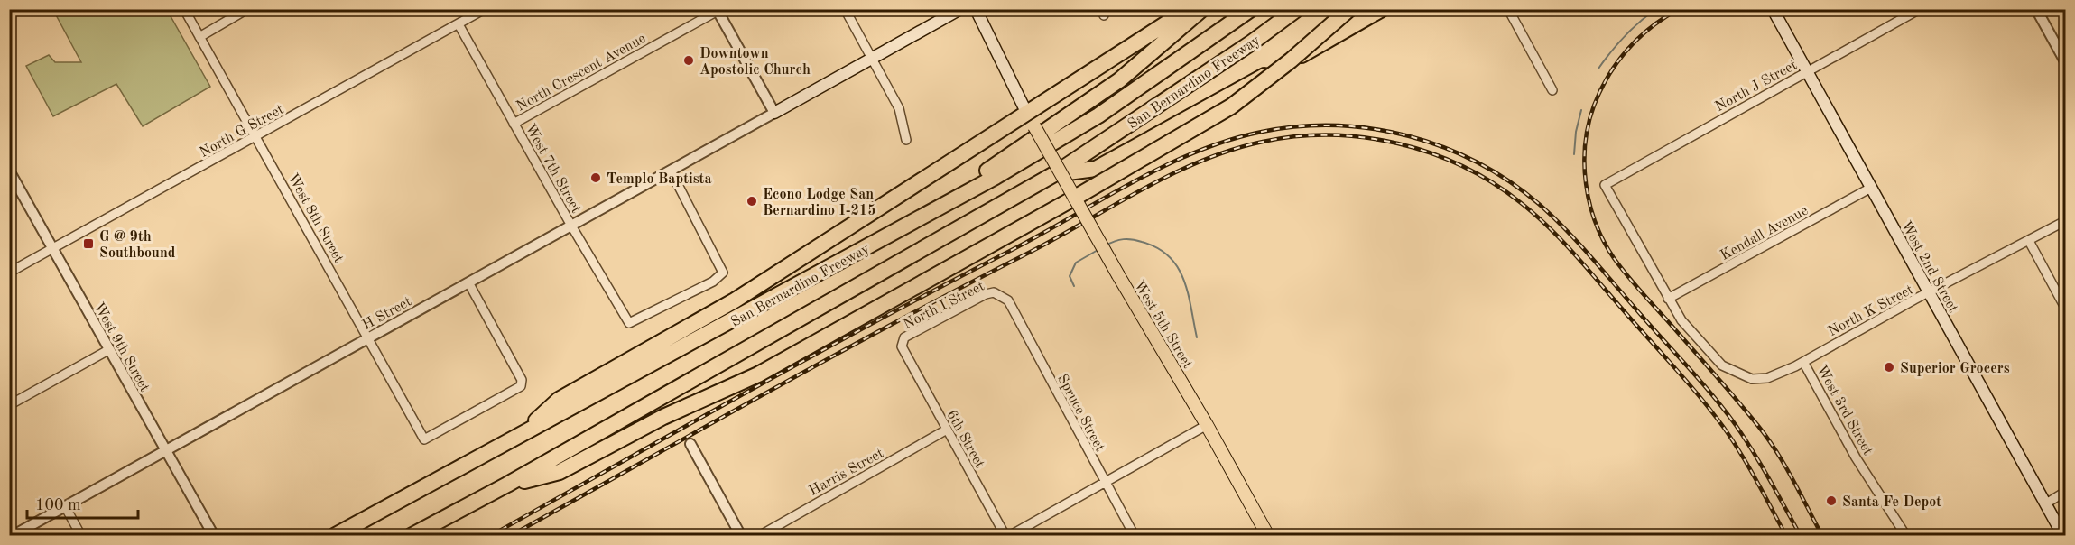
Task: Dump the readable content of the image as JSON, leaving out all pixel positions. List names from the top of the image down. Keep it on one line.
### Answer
{"streets":{"highway":["San Bernardino Freeway"],"main road":["West 2nd Street","West 5th Street"],"street":["North Crescent Avenue","North J Street","North G Street","West 7th Street","West 8th Street","Kendall Avenue","North I Street","North K Street","H Street","West 9th Street","West 3rd Street","Spruce Street","6th Street","Harris Street"]},"crossings":[["North Crescent Avenue","West 7th Street"],["North J Street","West 2nd Street"],["North J Street","West 3rd Street"],["North G Street","West 7th Street"],["North G Street","West 8th Street"],["North G Street","West 9th Street"],["West 7th Street","H Street"],["West 8th Street","H Street"],["Kendall Avenue","West 2nd Street"],["Kendall Avenue","West 3rd Street"],["West 2nd Street","North K Street"],["North I Street","Spruce Street"],["North I Street","6th Street"],["North K Street","West 3rd Street"],["H Street","West 9th Street"],["6th Street","Harris Street"]],"places":{"other":["Downtown Apostolic Church","Templo Baptista","Econo Lodge San Bernardino I-215","Superior Grocers","Santa Fe Depot"],"transit":["G @ 9th Southbound"]},"scale_bar":"100 m"}
